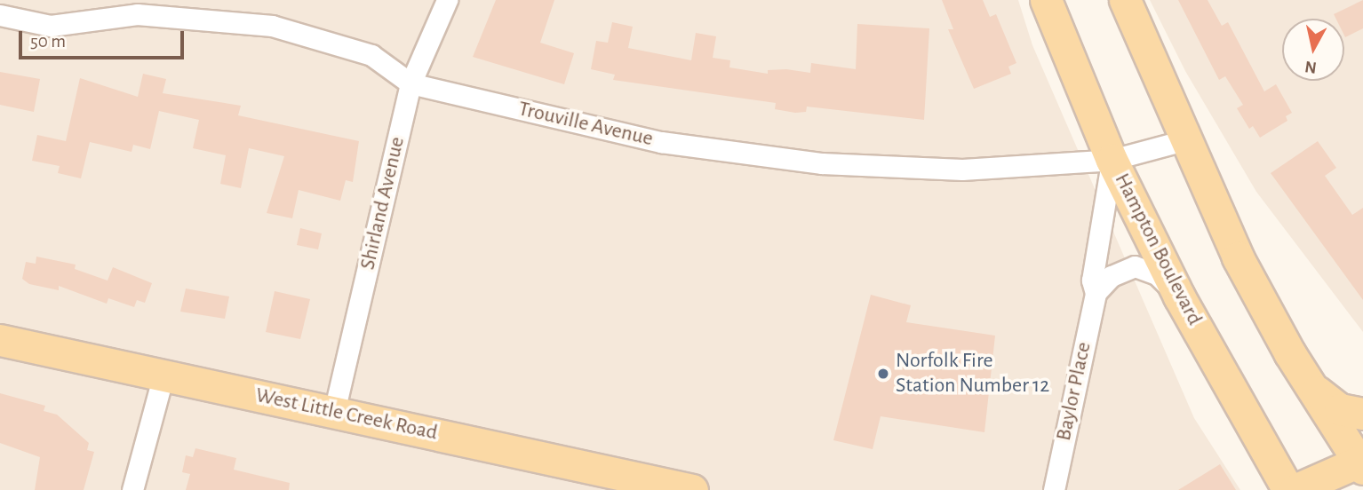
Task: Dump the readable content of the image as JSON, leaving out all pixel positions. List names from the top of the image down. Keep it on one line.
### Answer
{"streets":{"main road":["Hampton Boulevard","West Little Creek Road"],"street":["Trouville Avenue","Shirland Avenue","Baylor Place"]},"crossings":[["Trouville Avenue","Shirland Avenue"],["Trouville Avenue","Hampton Boulevard"],["Trouville Avenue","Baylor Place"],["Shirland Avenue","West Little Creek Road"],["Hampton Boulevard","Baylor Place"]],"places":["Norfolk Fire Station Number 12"],"scale_bar":"50 m","north":"bottom"}
